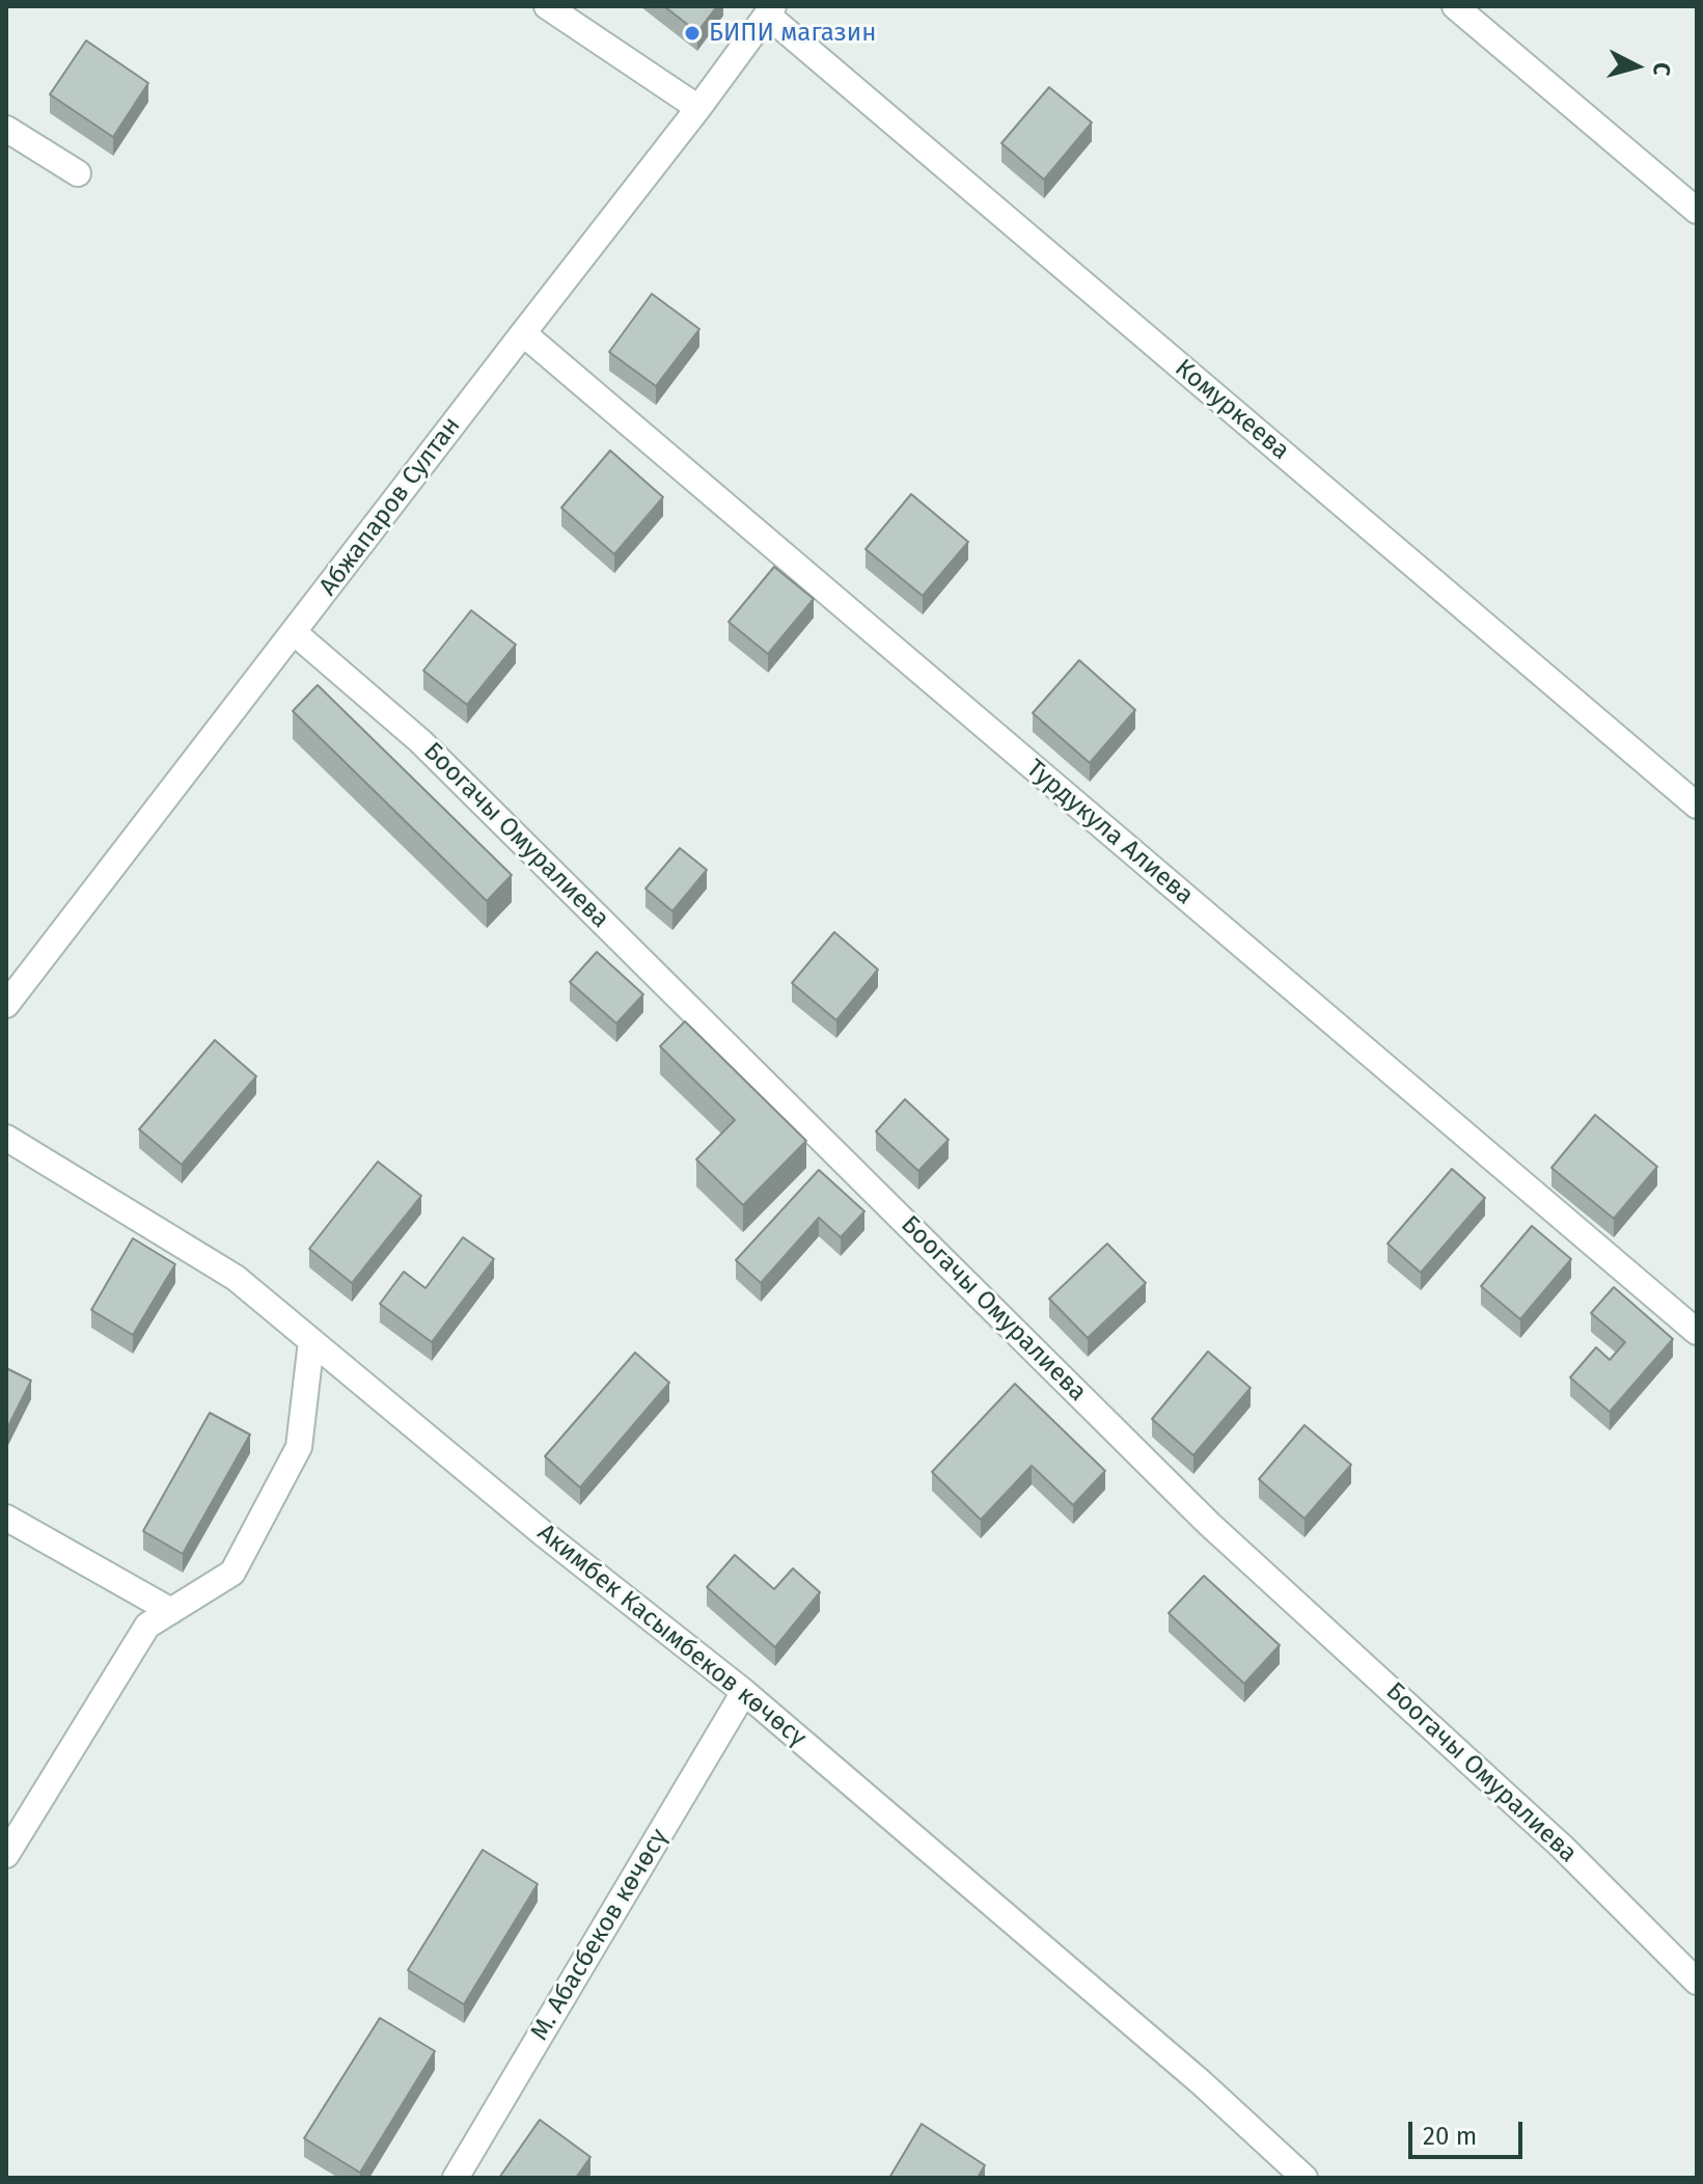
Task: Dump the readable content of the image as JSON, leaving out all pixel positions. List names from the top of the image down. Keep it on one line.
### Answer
{"streets":{"street":["Комуркеева","Абжапаров Султан","Турдукула Алиева","Боогачы Омуралиева","Акимбек Касымбеков көчөсү","М. Абасбеков көчөсү"]},"crossings":[["Комуркеева","Абжапаров Султан"],["Абжапаров Султан","Турдукула Алиева"],["Абжапаров Султан","Боогачы Омуралиева"],["Акимбек Касымбеков көчөсү","М. Абасбеков көчөсү"]],"places":["БИПИ магазин"],"scale_bar":"20 m","north":"right"}
